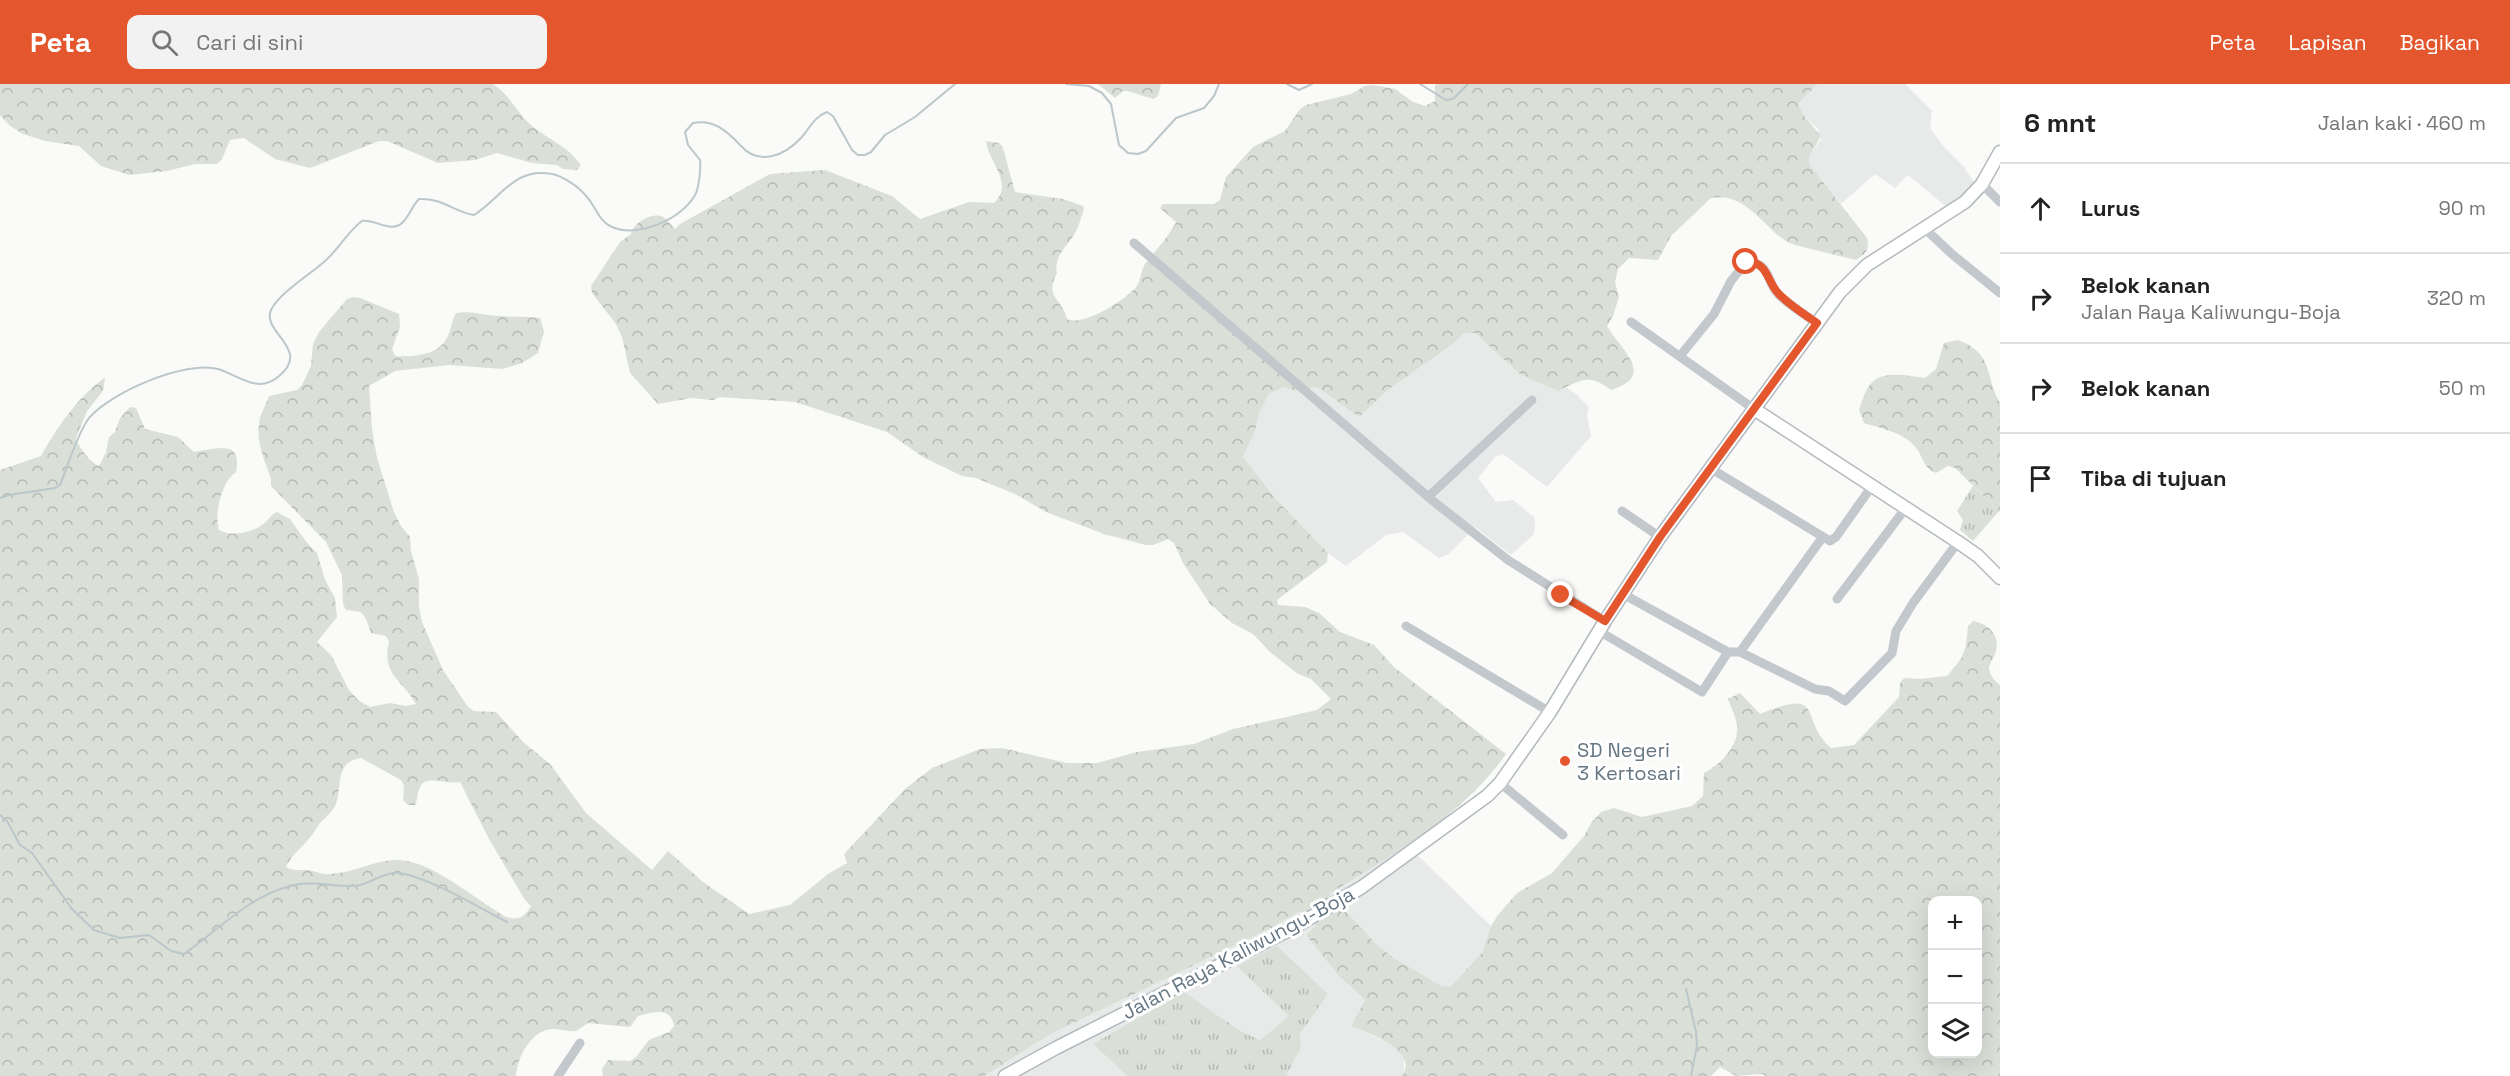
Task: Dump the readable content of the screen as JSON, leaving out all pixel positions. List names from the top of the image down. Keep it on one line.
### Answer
{"streets":{"main road":["Jalan Raya Kaliwungu-Boja"]},"places":["SD Negeri 3 Kertosari"],"page":{"header":"Peta","search":"Cari di sini","nav":["Peta","Lapisan","Bagikan"],"heading":["6 mnt","Jalan kaki · 460 m"],"list":[["Lurus","90 m"],["Belok kanan","Jalan Raya Kaliwungu-Boja","320 m"],["Belok kanan","50 m"],"Tiba di tujuan"],"map_buttons":["+","−"]}}
